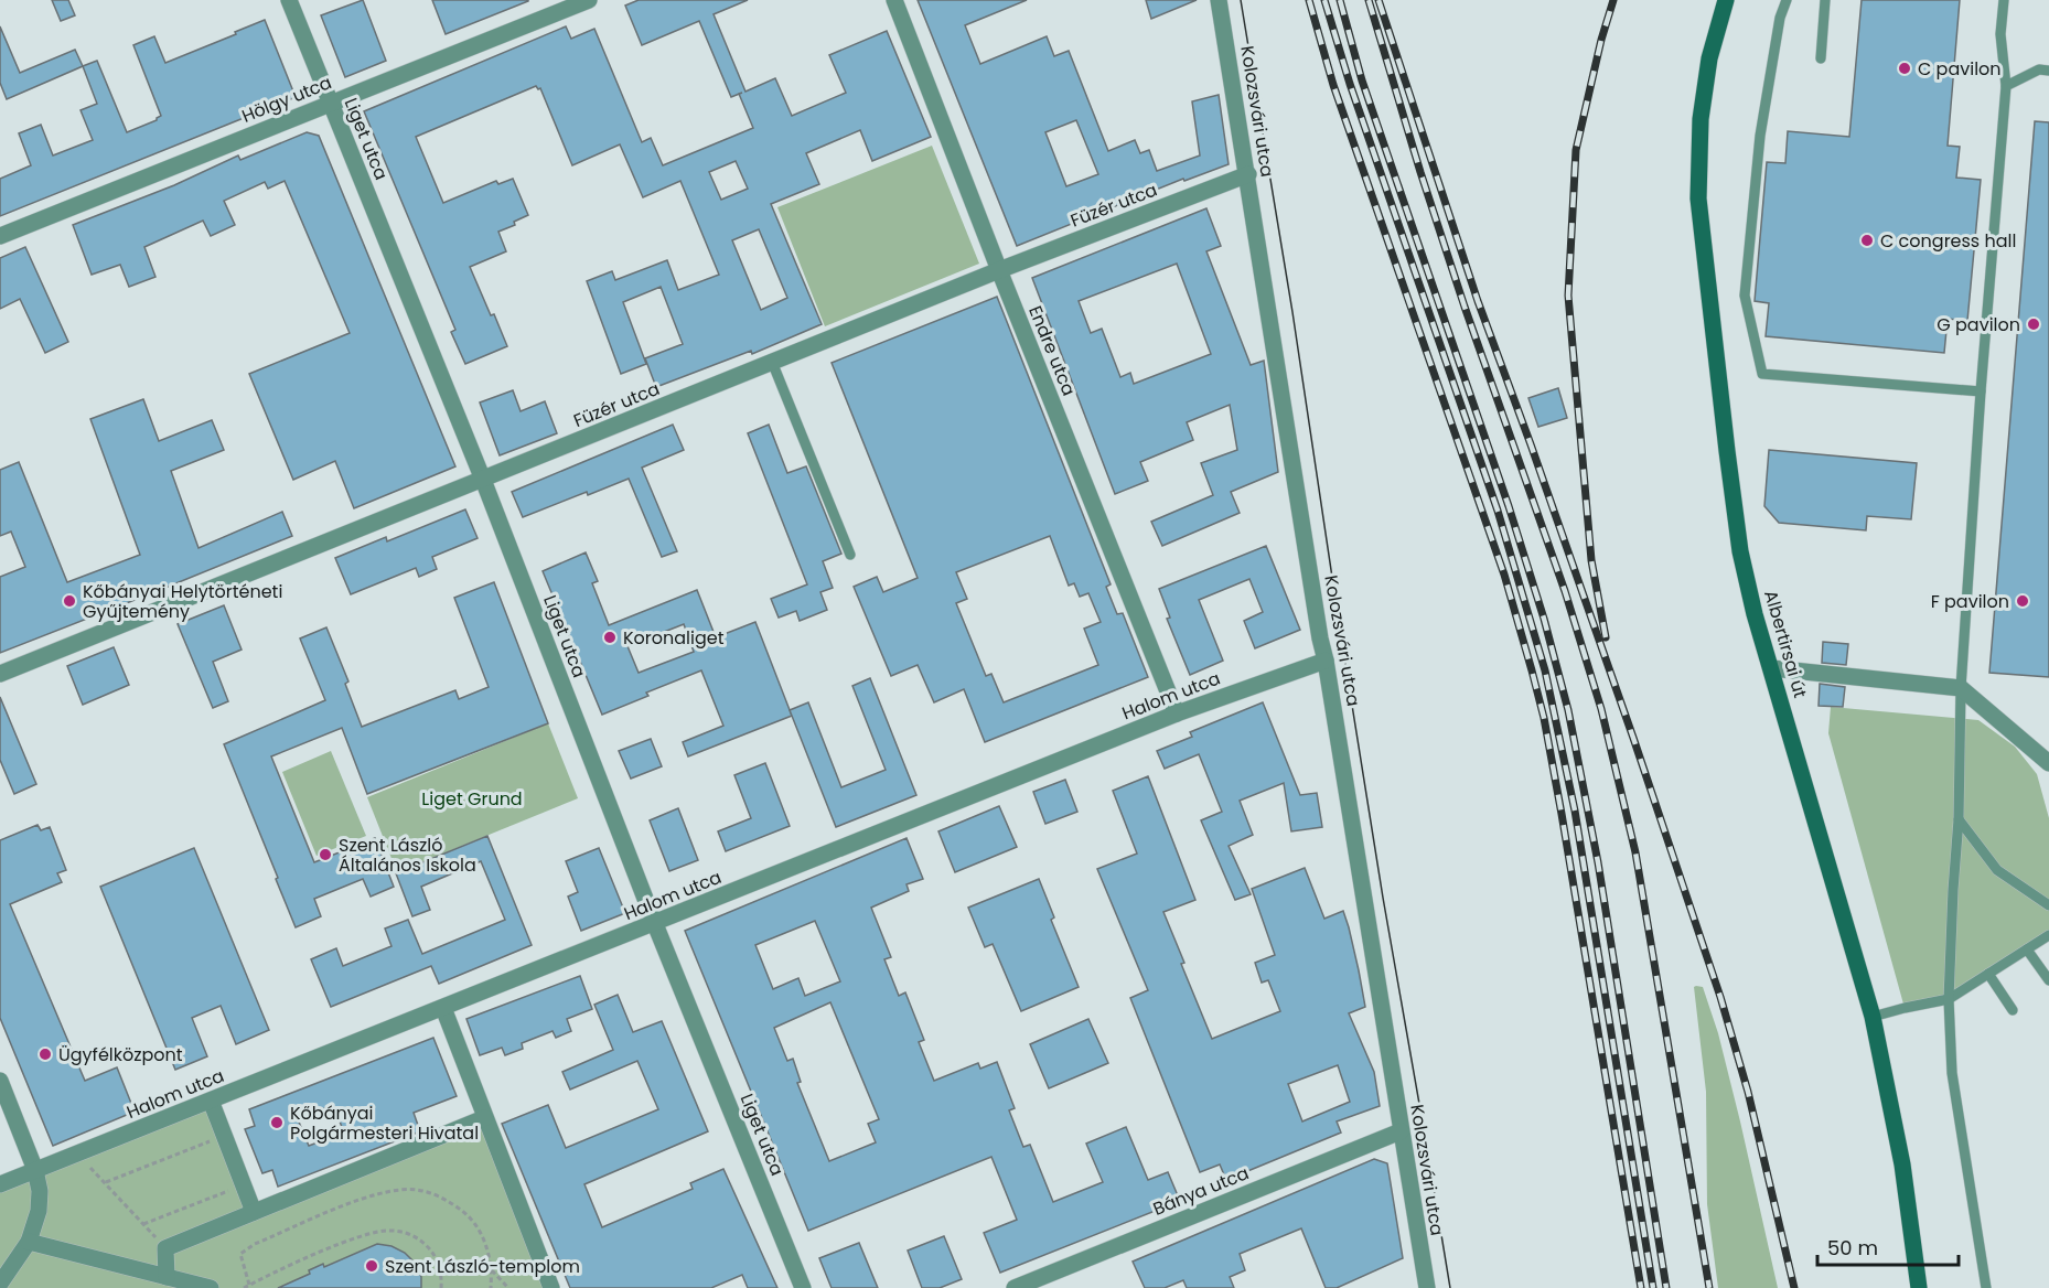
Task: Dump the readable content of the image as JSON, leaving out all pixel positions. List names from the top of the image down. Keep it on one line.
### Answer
{"streets":{"street":["Hölgy utca","Kolozsvári utca","Liget utca","Füzér utca","Endre utca","Albertirsai út","Halom utca","Bánya utca"]},"crossings":[["Hölgy utca","Liget utca"],["Kolozsvári utca","Füzér utca"],["Kolozsvári utca","Halom utca"],["Kolozsvári utca","Bánya utca"],["Liget utca","Füzér utca"],["Liget utca","Halom utca"],["Füzér utca","Endre utca"],["Endre utca","Halom utca"]],"parks":["Liget Grund"],"places":["C pavilon","C congress hall","G pavilon","Kőbányai Helytörténeti Gyűjtemény","F pavilon","Koronaliget","Szent László Általános Iskola","Ügyfélközpont","Kőbányai Polgármesteri Hivatal","Szent László-templom"],"scale_bar":"50 m"}
